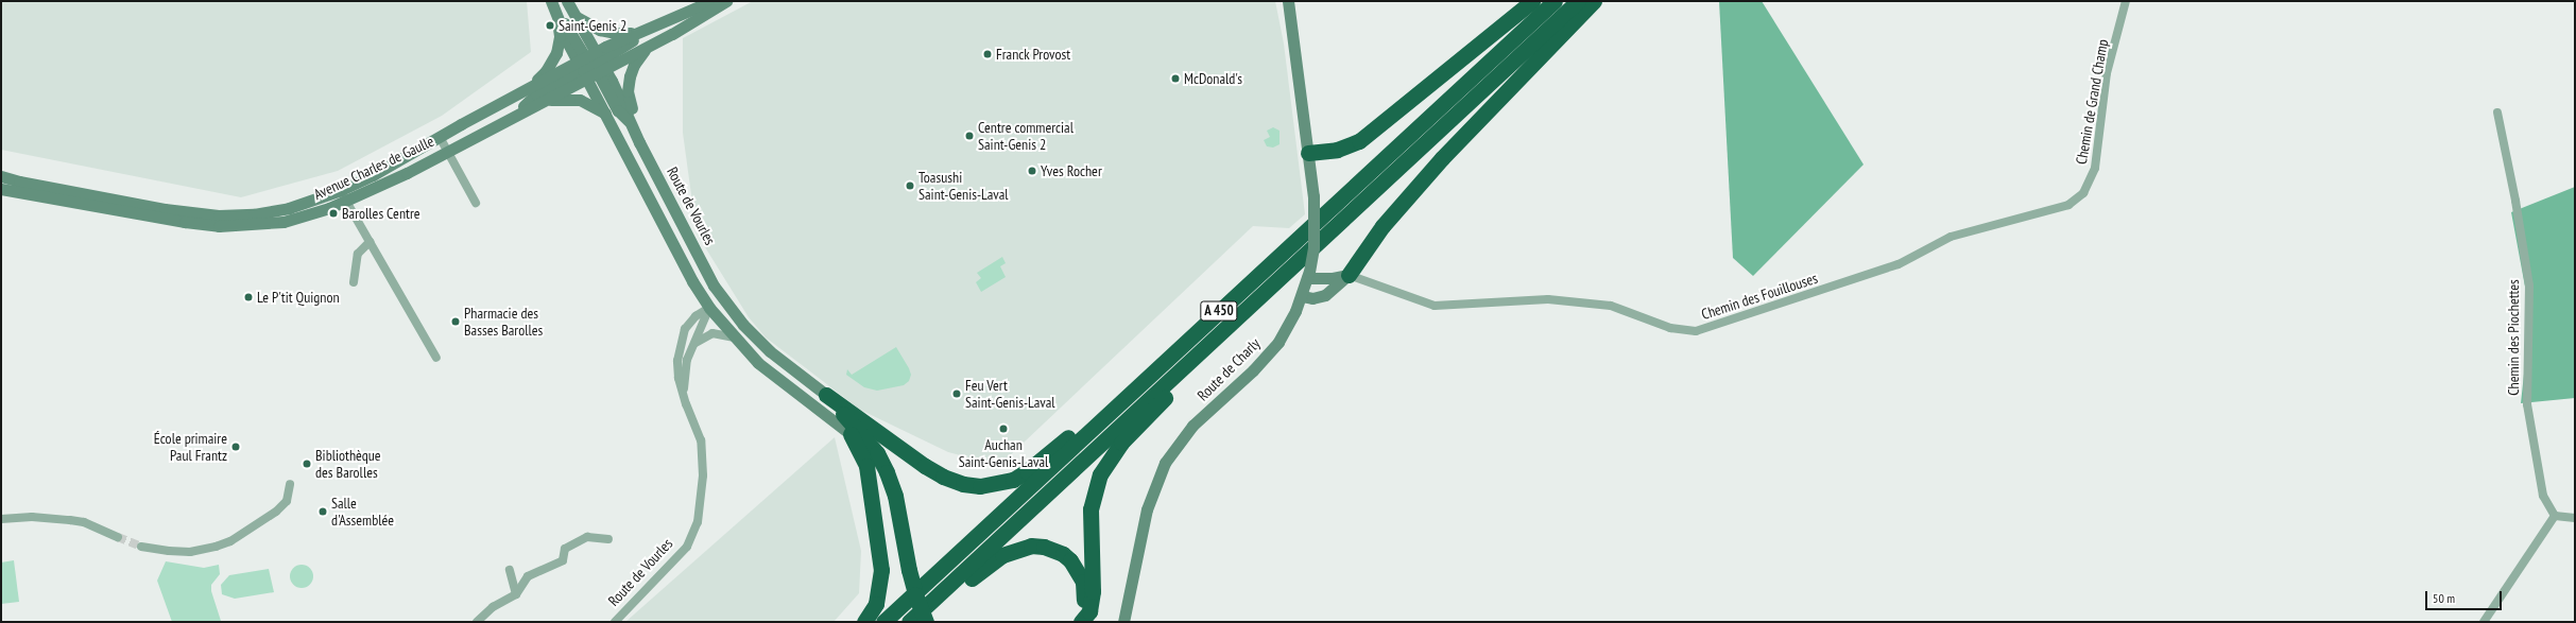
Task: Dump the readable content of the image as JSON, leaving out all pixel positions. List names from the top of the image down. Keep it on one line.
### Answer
{"streets":{"highway":["A 450"],"street":["Chemin de Grand Champ","Avenue Charles de Gaulle","Route de Vourles","Chemin des Fouillouses","Chemin des Piochettes","Route de Charly"]},"crossings":[["Chemin de Grand Champ","Chemin des Fouillouses"],["Avenue Charles de Gaulle","Route de Vourles"]],"places":["Saint-Genis 2","Franck Provost","McDonald's","Centre commercial Saint-Genis 2","Yves Rocher","Toasushi Saint-Genis-Laval","Barolles Centre","Le P'tit Quignon","Pharmacie des Basses Barolles","Feu Vert Saint-Genis-Laval","Auchan Saint-Genis-Laval","École primaire Paul Frantz","Bibliothèque des Barolles","Salle d'Assemblée"],"scale_bar":"50 m"}
